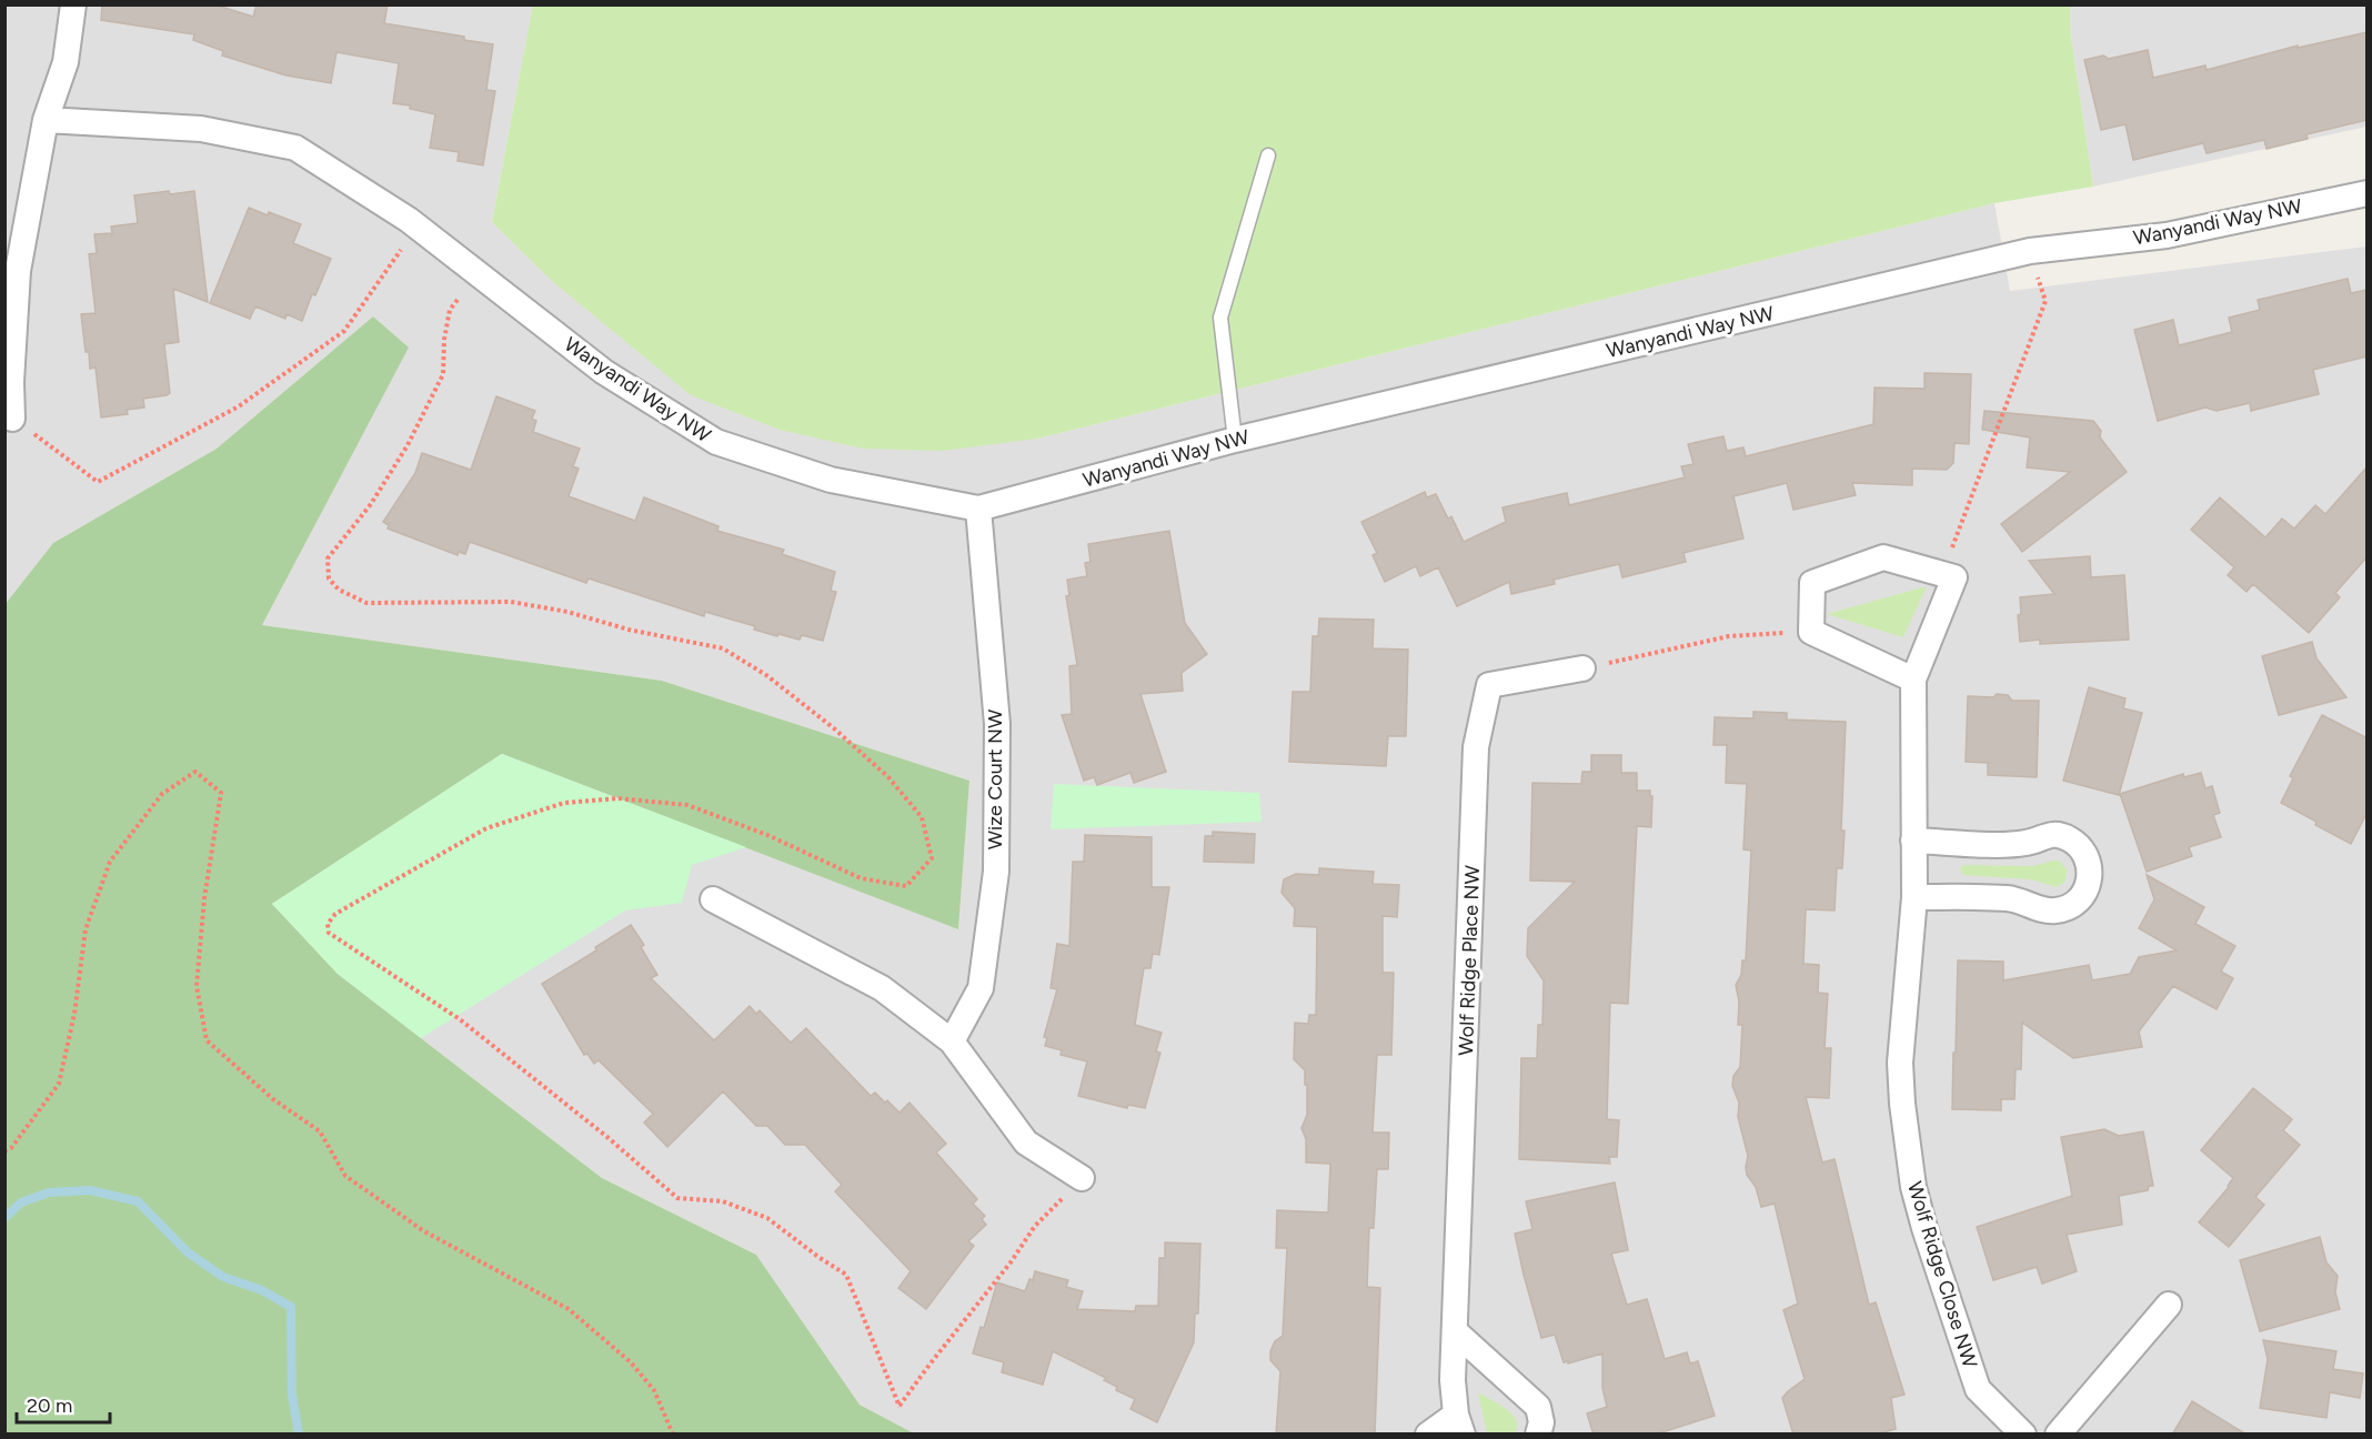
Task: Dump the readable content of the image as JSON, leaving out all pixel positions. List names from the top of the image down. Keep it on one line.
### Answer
{"streets":{"street":["Wanyandi Way NW","Wize Court NW","Wolf Ridge Place NW","Wolf Ridge Close NW"]},"crossings":[["Wanyandi Way NW","Wize Court NW"]],"scale_bar":"20 m"}
